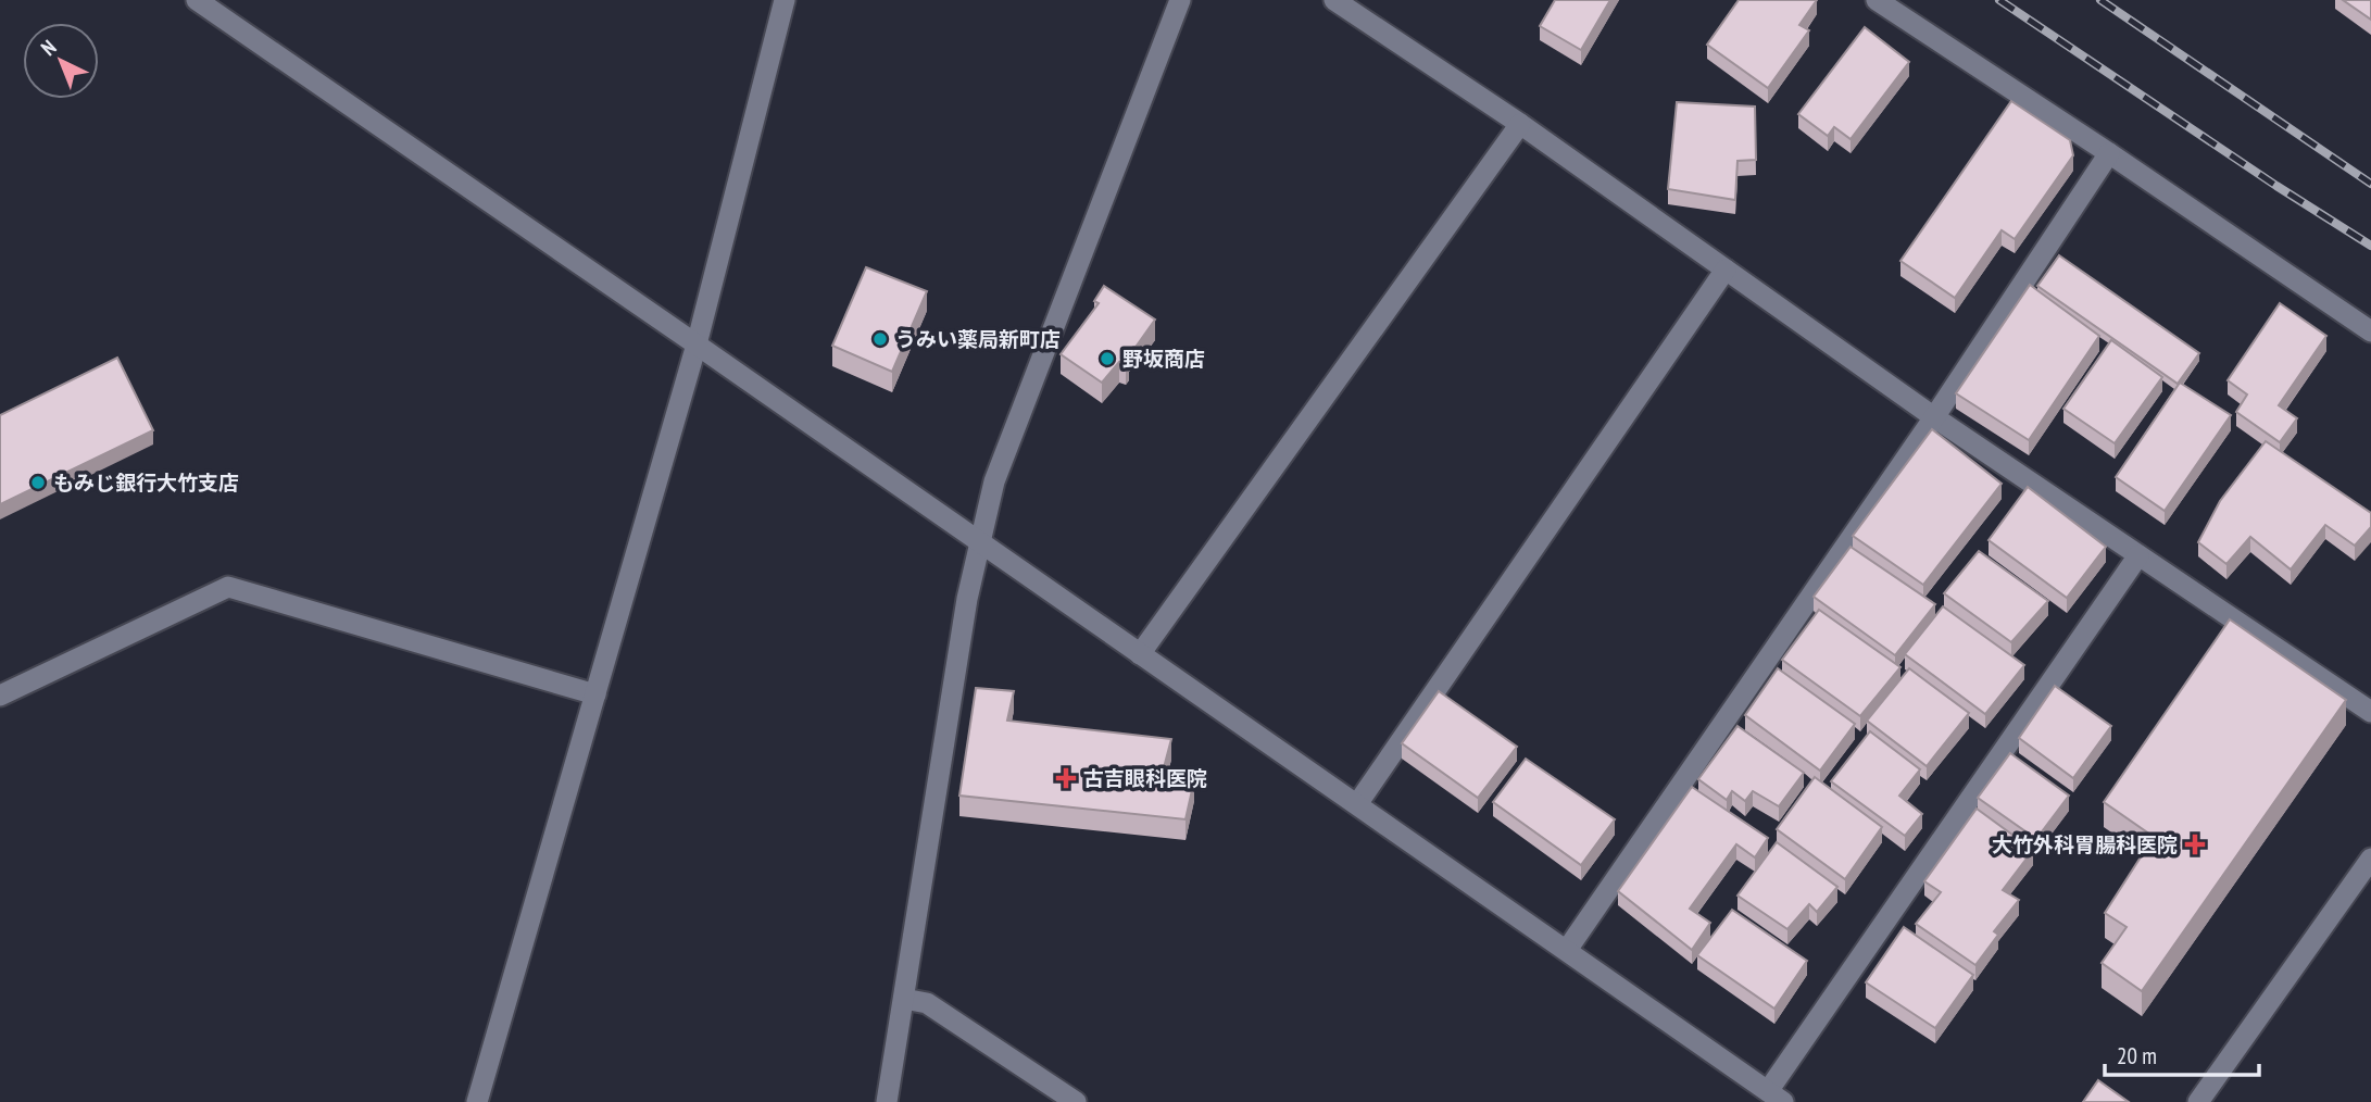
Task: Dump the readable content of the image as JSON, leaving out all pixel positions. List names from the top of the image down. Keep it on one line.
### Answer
{"places":{"other":["うみい薬局新町店","野坂商店","もみじ銀行大竹支店"],"health":["古吉眼科医院","大竹外科胃腸科医院"]},"scale_bar":"20 m","north":"top left"}
